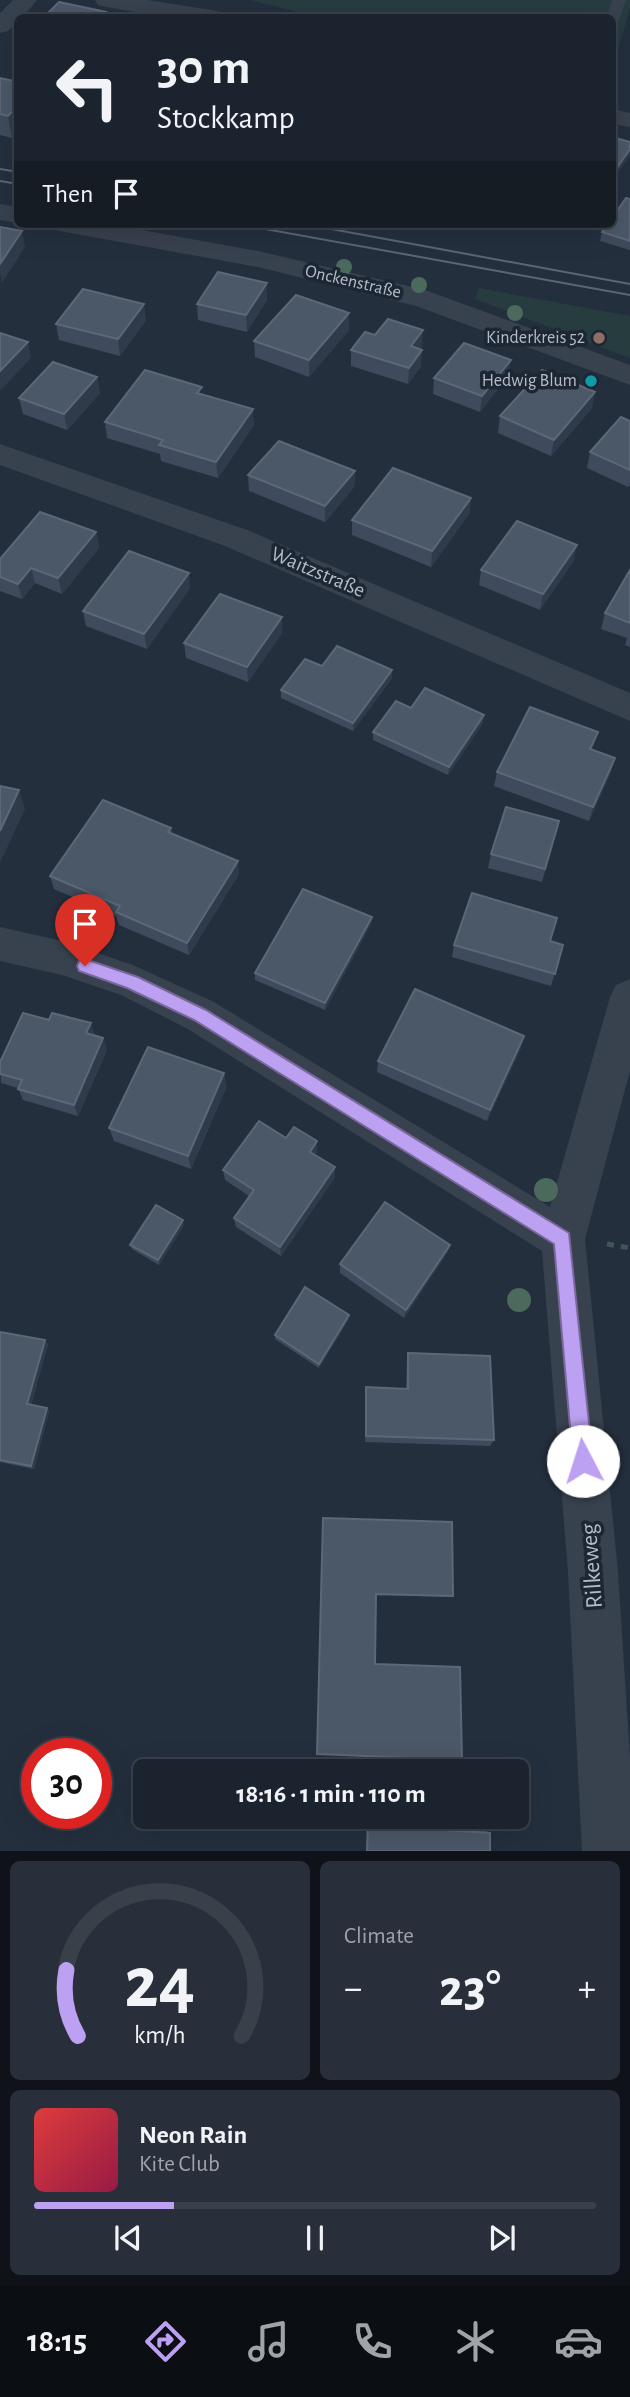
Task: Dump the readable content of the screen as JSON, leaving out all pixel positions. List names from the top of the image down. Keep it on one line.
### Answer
{"streets":{"street":["Onckenstraße","Waitzstraße","Rilkeweg"]},"places":["Kinderkreis 52","Hedwig Blum"],"page":{"turn":["30 m","Stockkamp"],"then":"Then","limit":"30","trip":"18:16 · 1 min · 110 m","tile":"Climate","heat":["−","23°","+"],"song":["Neon Rain","Kite Club"],"tabs":"18:15","gauge":["24","km/h"]}}
